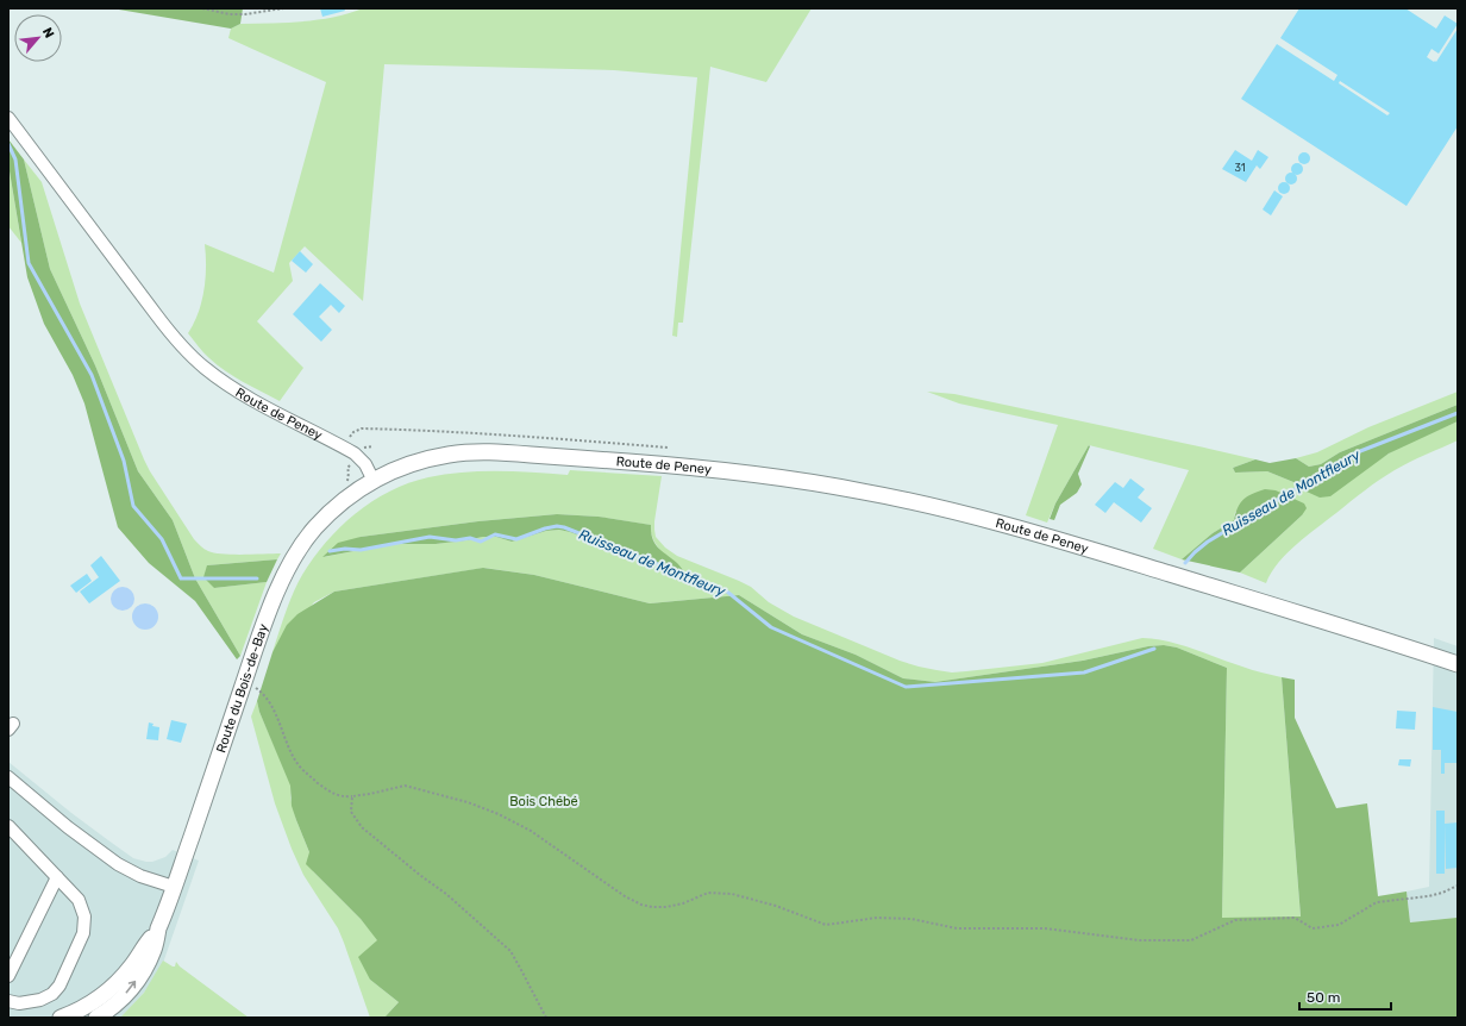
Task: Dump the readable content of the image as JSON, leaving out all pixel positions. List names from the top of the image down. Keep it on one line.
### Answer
{"streets":{"main road":["Route de Peney","Route du Bois-de-Bay"]},"crossings":[["Route de Peney","Route du Bois-de-Bay"]],"water":["Ruisseau de Montfleury"],"parks":["Bois Chébé"],"house_numbers":["31"],"scale_bar":"50 m","north":"top right"}
